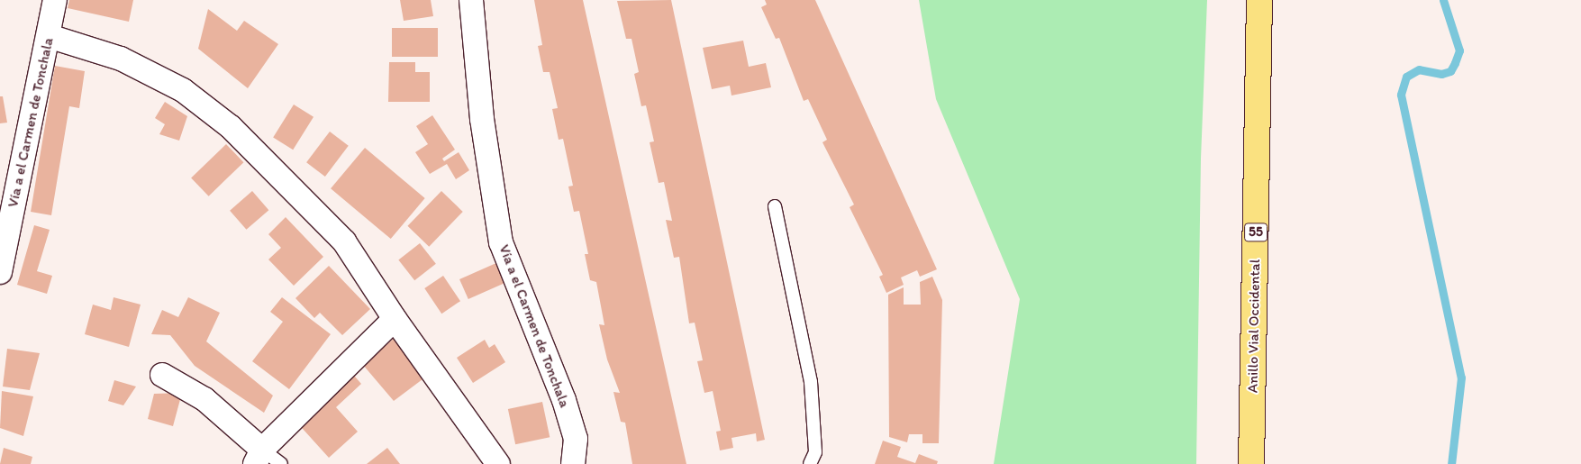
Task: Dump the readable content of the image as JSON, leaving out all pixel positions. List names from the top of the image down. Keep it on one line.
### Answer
{"streets":{"highway":["55","Anillo Vial Occidental"],"street":["Vía a el Carmen de Tonchala"]}}
